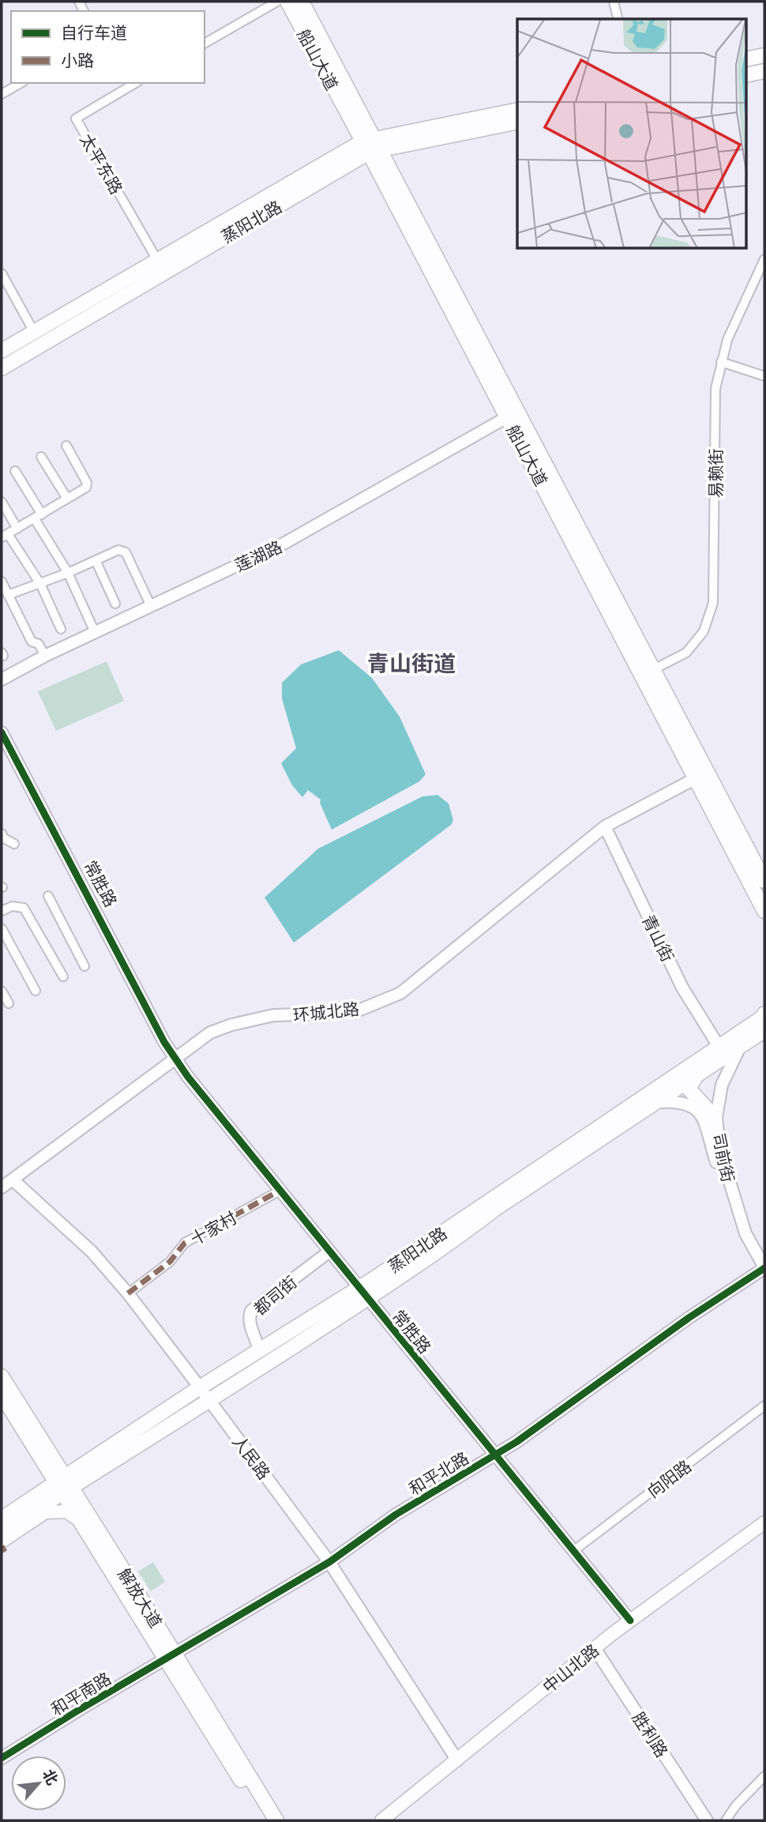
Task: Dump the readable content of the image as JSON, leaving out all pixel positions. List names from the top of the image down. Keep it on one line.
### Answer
{"streets":{"main road":["船山大道","蒸阳北路","解放大道","中山北路"],"street":["太平东路","易赖街","莲湖路","常胜路","青山街","环城北路","司前街","十家村","都司街","人民路","和平北路","向阳路","和平南路","胜利路"]},"crossings":[["船山大道","蒸阳北路"],["船山大道","易赖街"],["船山大道","莲湖路"],["船山大道","环城北路"],["太平东路","蒸阳北路"],["蒸阳北路","常胜路"],["蒸阳北路","青山街"],["蒸阳北路","司前街"],["蒸阳北路","都司街"],["蒸阳北路","人民路"],["蒸阳北路","解放大道"],["常胜路","环城北路"],["常胜路","十家村"],["常胜路","都司街"],["常胜路","和平北路"],["常胜路","向阳路"],["常胜路","中山北路"],["青山街","环城北路"],["环城北路","人民路"],["司前街","和平北路"],["十家村","人民路"],["人民路","和平北路"],["人民路","中山北路"],["和平北路","解放大道"],["和平北路","和平南路"],["解放大道","和平南路"],["中山北路","胜利路"]],"districts":["青山街道"],"legend":["自行车道","小路"],"north":"top right"}
